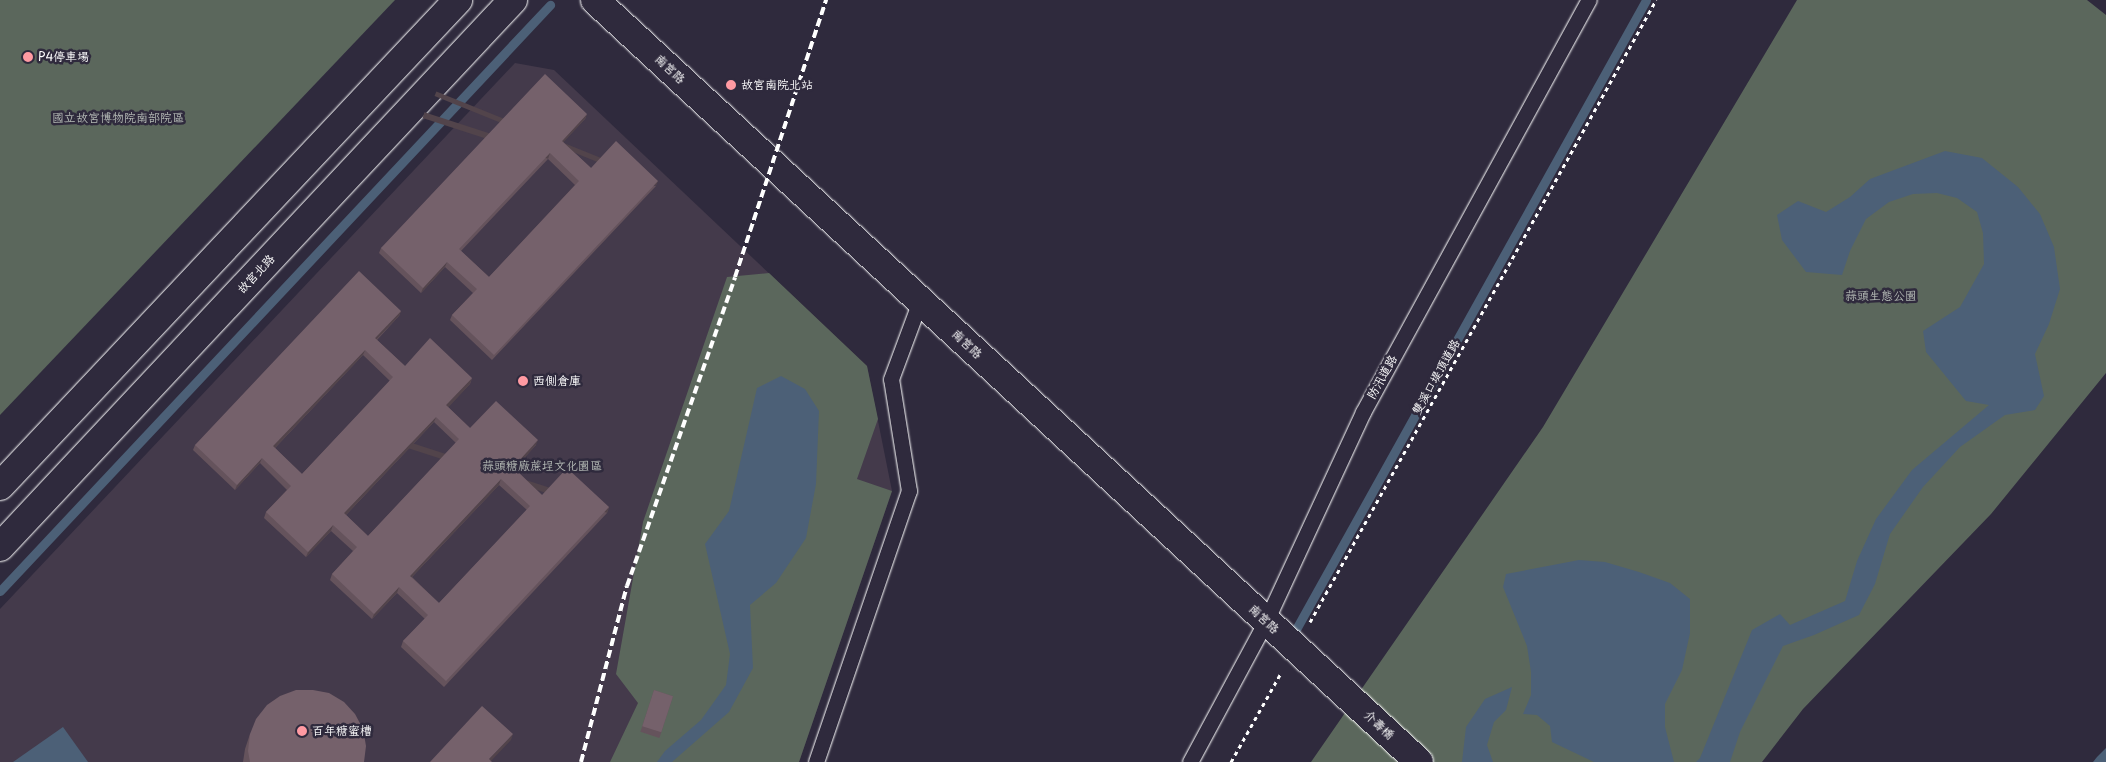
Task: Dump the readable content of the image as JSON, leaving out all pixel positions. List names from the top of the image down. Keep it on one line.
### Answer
{"streets":{"street":["南宮路","故宮北路","介壽橋"],"lane":["防汛道路"],"path":["雙溪口堤頂道路"]},"crossings":[["南宮路","防汛道路"],["南宮路","雙溪口堤頂道路"],["南宮路","介壽橋"]],"parks":["國立故宮博物院南部院區","蒜頭生態公園","蒜頭糖廠蔗埕文化園區"],"places":["P4停車場","故宮南院北站","西側倉庫","百年糖蜜槽"]}
